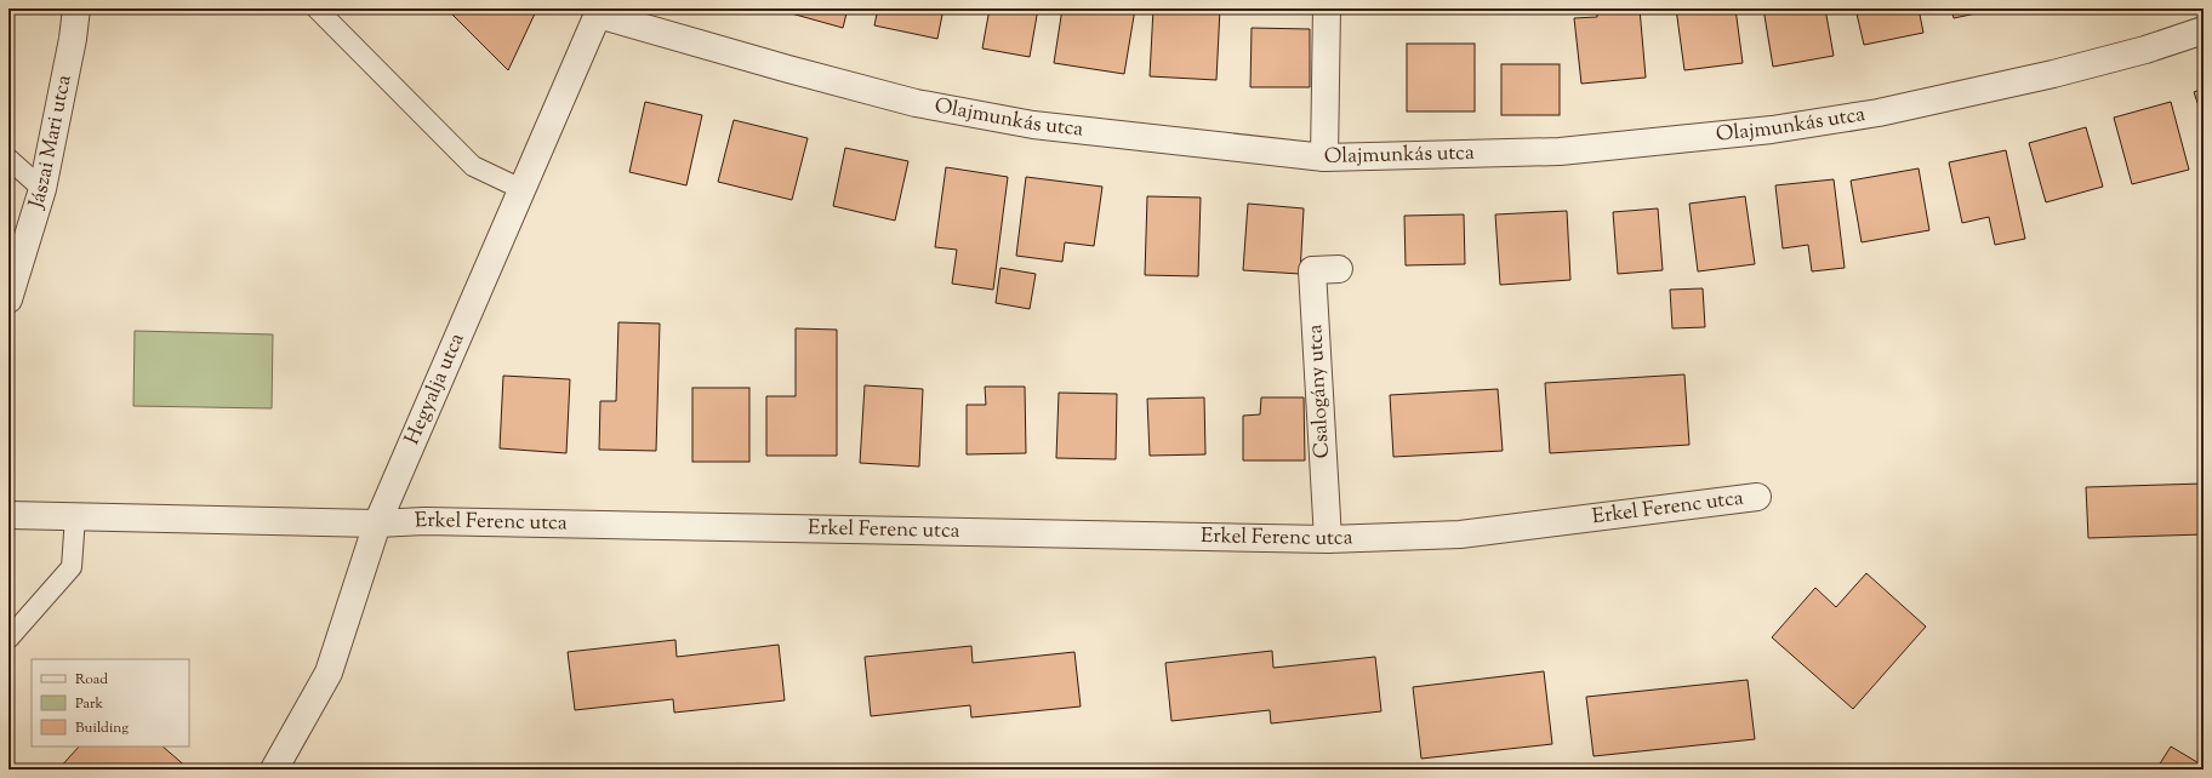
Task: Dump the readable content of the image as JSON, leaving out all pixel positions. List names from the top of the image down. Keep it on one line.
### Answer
{"streets":{"street":["Olajmunkás utca","Jászai Mari utca","Hegyalja utca","Csalogány utca","Erkel Ferenc utca"]},"crossings":[["Olajmunkás utca","Hegyalja utca"],["Hegyalja utca","Erkel Ferenc utca"],["Csalogány utca","Erkel Ferenc utca"]],"legend":["Road","Park","Building"]}
